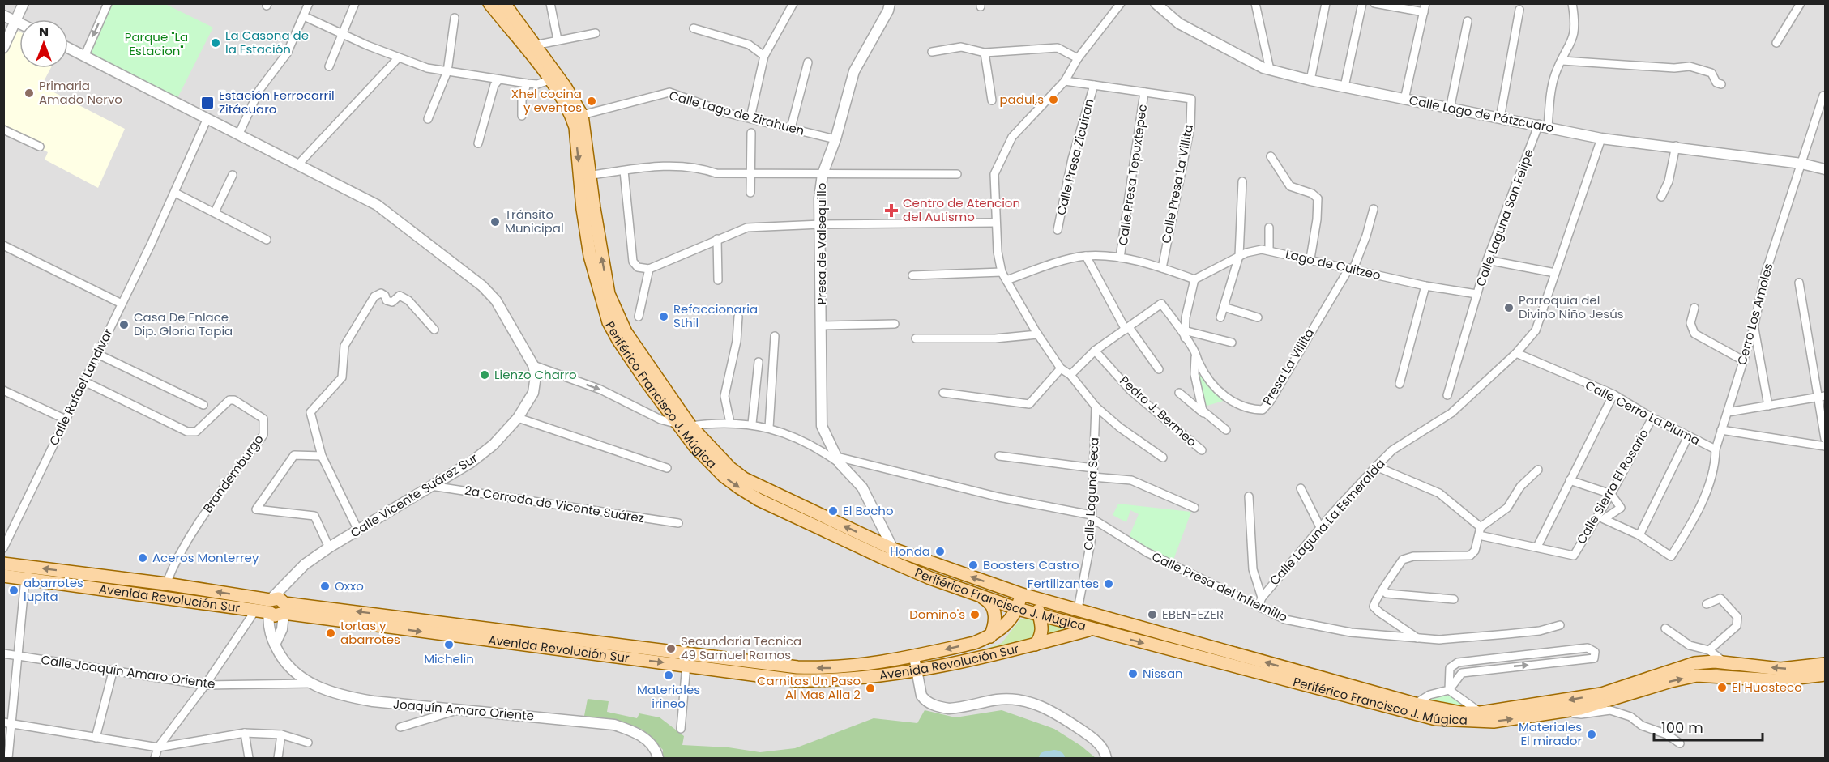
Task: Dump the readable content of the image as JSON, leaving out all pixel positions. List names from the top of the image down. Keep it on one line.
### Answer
{"streets":{"main road":["Periférico Francisco J. Múgica","Avenida Revolución Sur"],"street":["Calle Lago de Zirahuen","Calle Lago de Pátzcuaro","Calle Presa Zicuiran","Calle Presa Tepuxtepec","Calle Presa La Villita","Calle Laguna San Felipe","Presa de Valsequillo","Lago de Cuitzeo","Cerro Los Amoles","Presa La Villita","Calle Rafael Landívar","Pedro J. Bermeo","Calle Cerro La Pluma","Brandemburgo","Calle Sierra El Rosario","Calle Laguna Seca","Calle Vicente Suárez Sur","2a Cerrada de Vicente Suárez","Calle Laguna La Esmeralda","Calle Presa del Infiernillo","Calle Joaquín Amaro Oriente","Joaquín Amaro Oriente"]},"crossings":[["Calle Lago de Zirahuen","Presa de Valsequillo"],["Calle Lago de Zirahuen","Periférico Francisco J. Múgica"],["Calle Lago de Pátzcuaro","Calle Laguna San Felipe"],["Calle Lago de Pátzcuaro","Cerro Los Amoles"],["Calle Lago de Pátzcuaro","Calle Laguna La Esmeralda"],["Calle Presa Tepuxtepec","Calle Presa La Villita"],["Calle Laguna San Felipe","Lago de Cuitzeo"],["Presa de Valsequillo","Periférico Francisco J. Múgica"],["Presa de Valsequillo","Calle Presa del Infiernillo"],["Lago de Cuitzeo","Presa La Villita"],["Cerro Los Amoles","Calle Cerro La Pluma"],["Calle Rafael Landívar","Brandemburgo"],["Periférico Francisco J. Múgica","Calle Laguna Seca"],["Periférico Francisco J. Múgica","Calle Presa del Infiernillo"],["Periférico Francisco J. Múgica","Avenida Revolución Sur"],["Calle Cerro La Pluma","Calle Sierra El Rosario"],["Calle Cerro La Pluma","Calle Laguna La Esmeralda"],["Brandemburgo","Avenida Revolución Sur"],["Calle Laguna Seca","Calle Presa del Infiernillo"],["Calle Vicente Suárez Sur","2a Cerrada de Vicente Suárez"],["Calle Vicente Suárez Sur","Avenida Revolución Sur"],["Calle Vicente Suárez Sur","Joaquín Amaro Oriente"],["Calle Laguna La Esmeralda","Calle Presa del Infiernillo"],["Avenida Revolución Sur","Joaquín Amaro Oriente"],["Calle Joaquín Amaro Oriente","Joaquín Amaro Oriente"]],"parks":["Parque \"La Estacion\""],"places":{"other":["La Casona de la Estación","Primaria Amado Nervo","padul,s","Xhel cocina y eventos","Tránsito Municipal","Parroquia del Divino Niño Jesús","Refaccionaria Sthil","Casa De Enlace Dip. Gloria Tapia","Lienzo Charro","El Bocho","Honda","Aceros Monterrey","Boosters Castro","Fertilizantes","Oxxo","abarrotes lupita","Domino's","EBEN-EZER","tortas y abarrotes","Michelin","Secundaria Tecnica 49 Samuel Ramos","Nissan","Materiales irineo","El Huasteco","Carnitas Un Paso Al Mas Alla 2","Materiales El mirador"],"transit":["Estación Ferrocarril Zitácuaro"],"health":["Centro de Atencion del Autismo"]},"scale_bar":"100 m","north":"top"}
